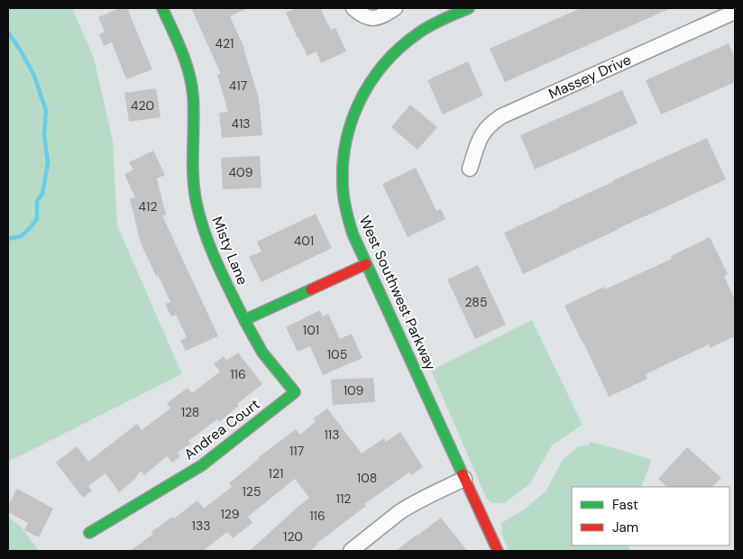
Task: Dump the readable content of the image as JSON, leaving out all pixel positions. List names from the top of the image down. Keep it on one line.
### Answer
{"streets":{"street":["Massey Drive","Misty Lane","West Southwest Parkway","Andrea Court"]},"crossings":[["Misty Lane","Andrea Court"]],"house_numbers":["421","417","420","413","409","412","401","285","101","105","116","109","128","113","117","121","108","125","112","129","116","133","120"],"legend":["Fast","Jam"]}
